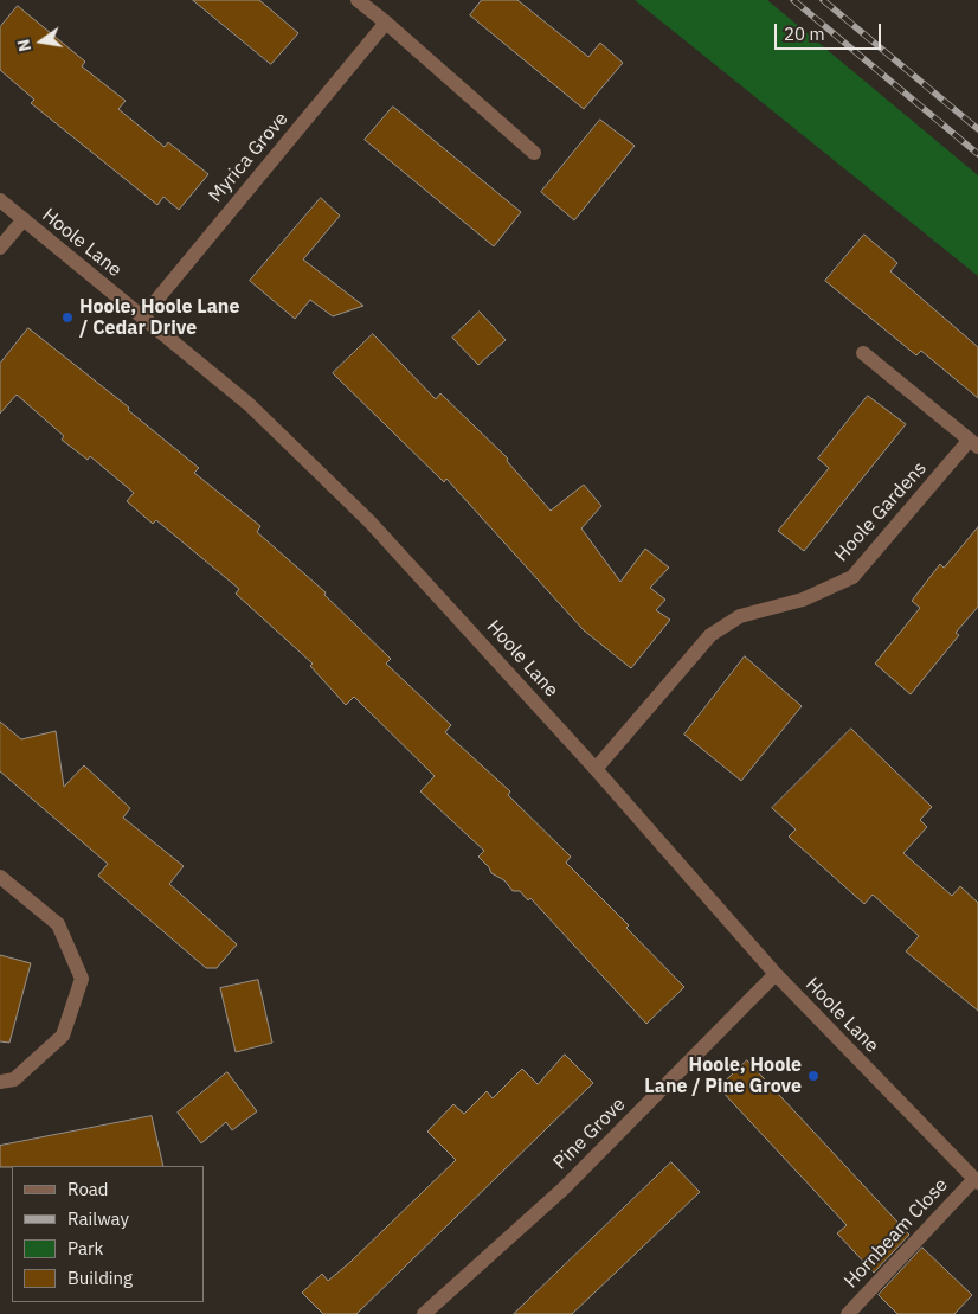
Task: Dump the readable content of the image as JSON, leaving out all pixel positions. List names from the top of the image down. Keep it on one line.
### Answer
{"streets":{"street":["Myrica Grove","Hoole Lane","Hoole Gardens","Pine Grove","Hornbeam Close"]},"crossings":[["Myrica Grove","Hoole Lane"],["Hoole Lane","Hoole Gardens"],["Hoole Lane","Pine Grove"],["Hoole Lane","Hornbeam Close"]],"places":["Hoole, Hoole Lane / Cedar Drive","Hoole, Hoole Lane / Pine Grove"],"legend":["Road","Railway","Park","Building"],"scale_bar":"20 m","north":"left"}
